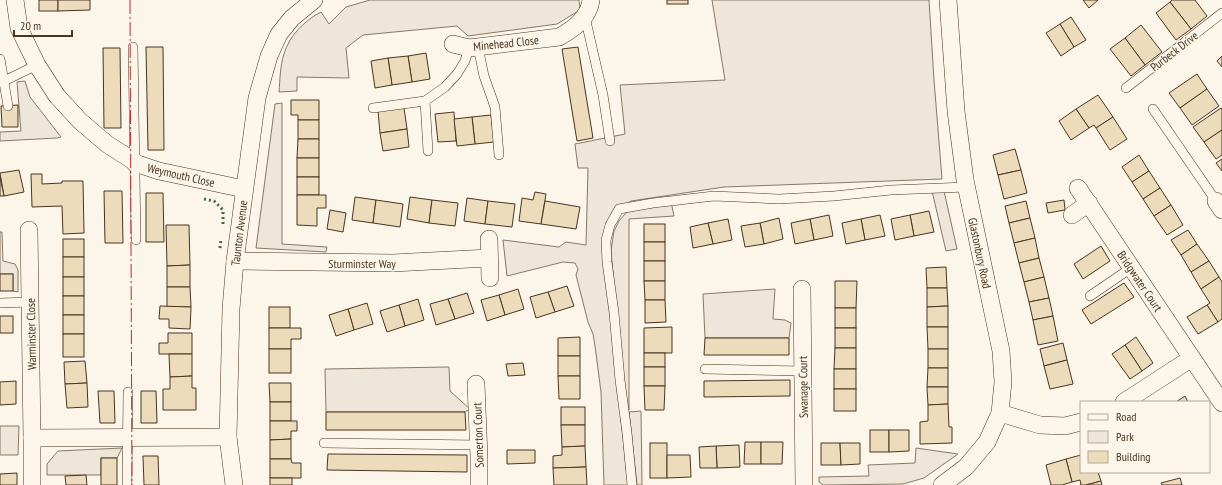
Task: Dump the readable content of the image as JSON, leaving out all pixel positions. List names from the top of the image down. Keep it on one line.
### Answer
{"streets":{"street":["Minehead Close","Weymouth Close","Taunton Avenue","Glastonbury Road","Sturminster Way","Bridgwater Court","Warminster Close","Swanage Court","Somerton Court"],"lane":["Purbeck Drive"]},"crossings":[["Weymouth Close","Taunton Avenue"],["Taunton Avenue","Sturminster Way"]],"legend":["Road","Park","Building"],"scale_bar":"20 m"}
